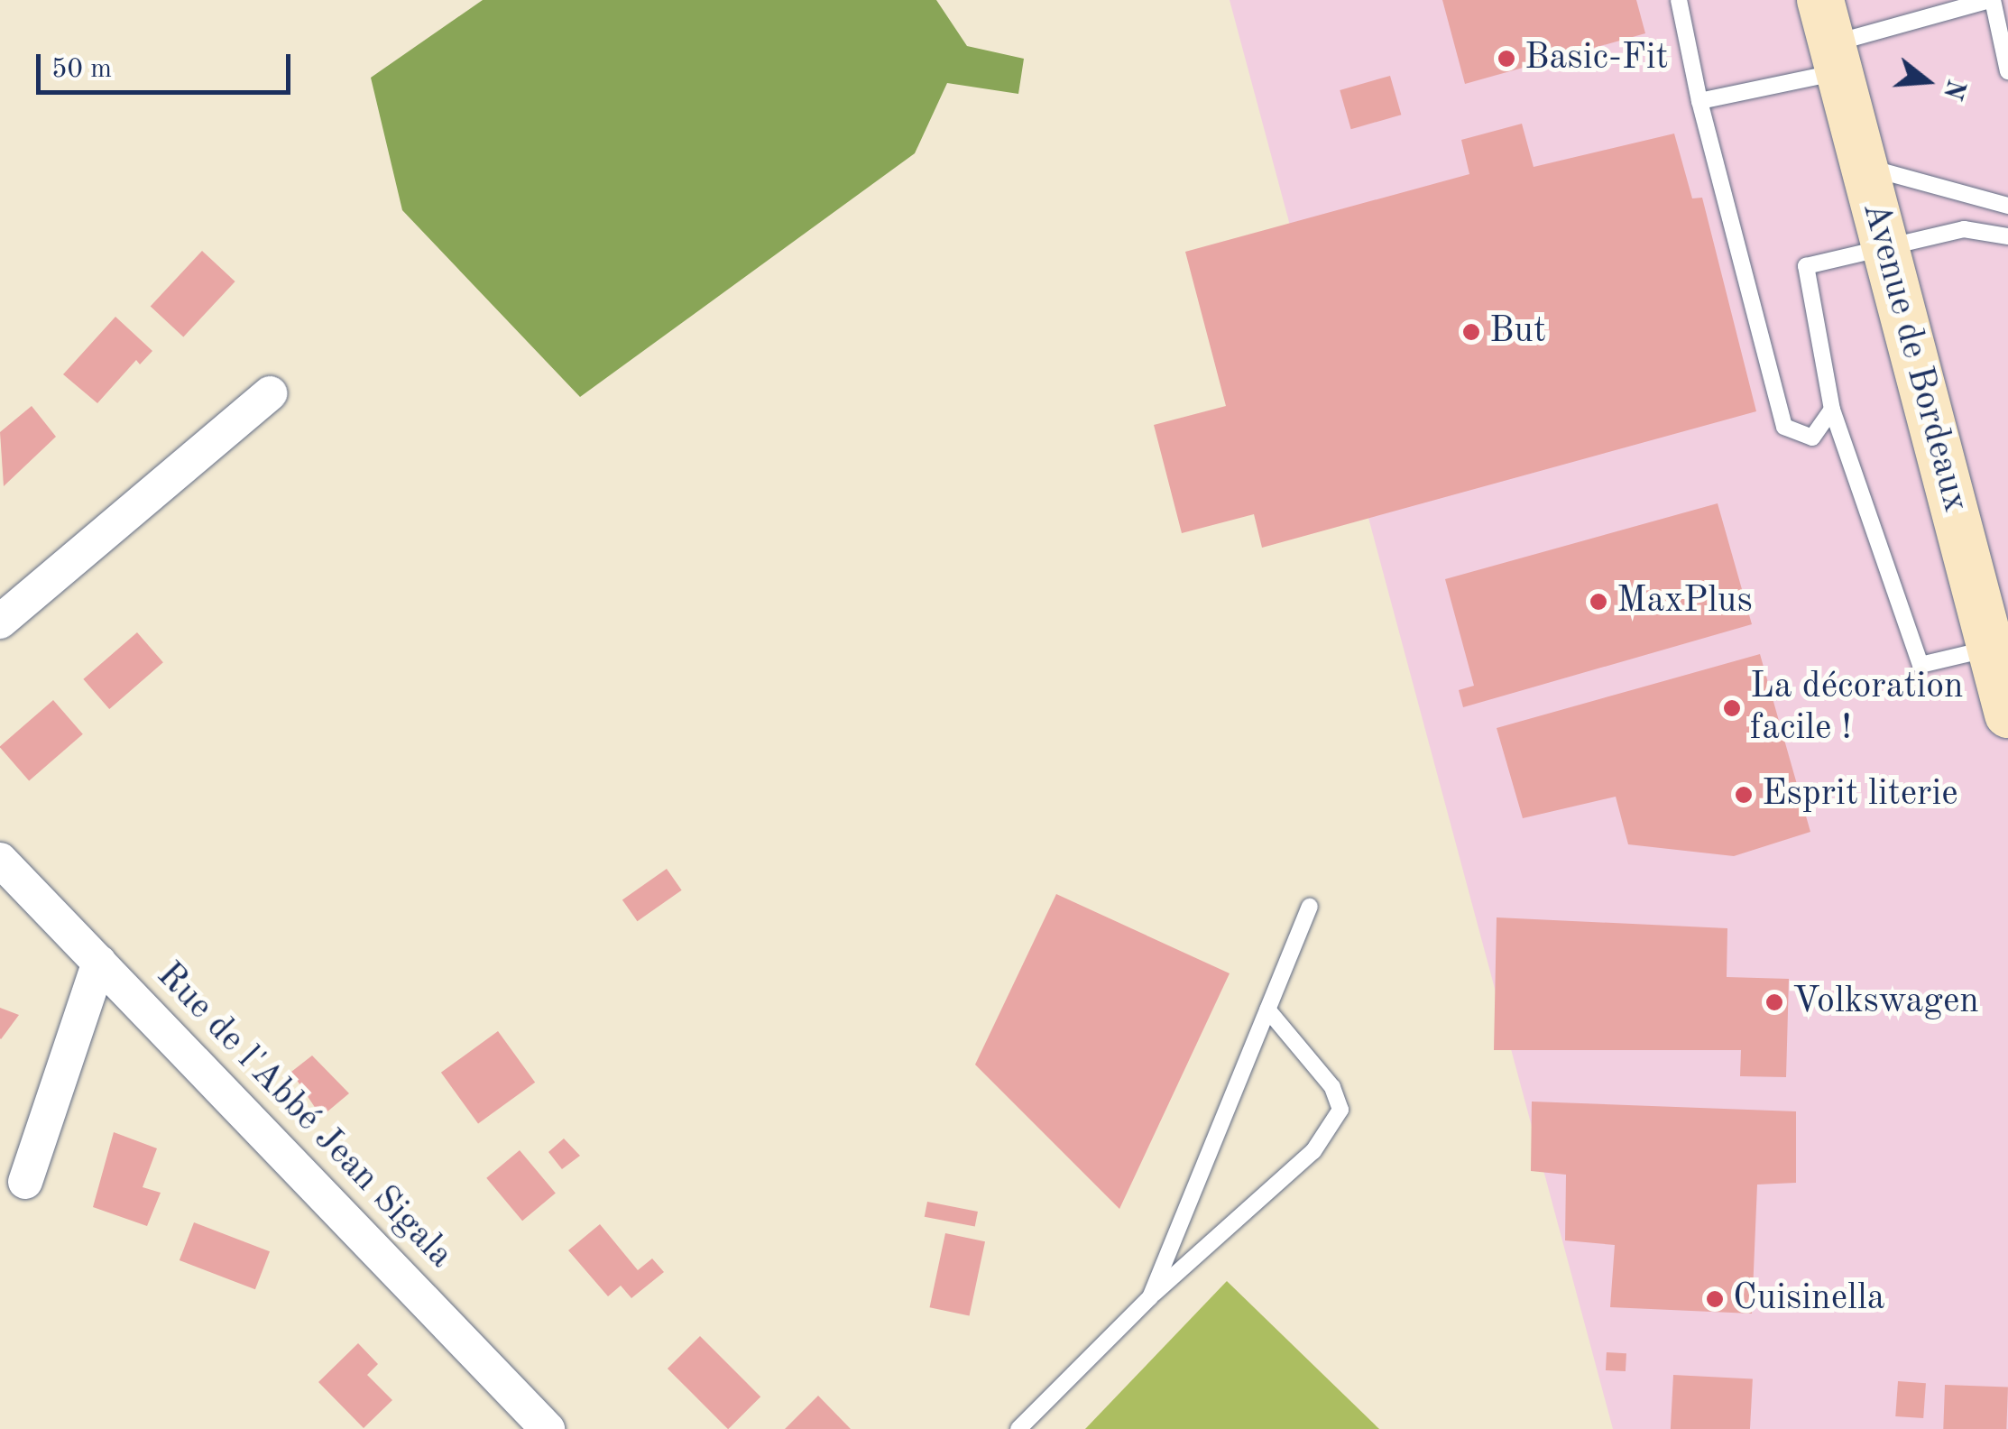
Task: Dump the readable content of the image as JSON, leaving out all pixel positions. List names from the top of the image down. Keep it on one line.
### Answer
{"streets":{"main road":["Avenue de Bordeaux"],"street":["Rue de l'Abbé Jean Sigala"]},"places":["Basic-Fit","But","MaxPlus","La décoration facile !","Esprit literie","Volkswagen","Cuisinella"],"scale_bar":"50 m","north":"right"}
